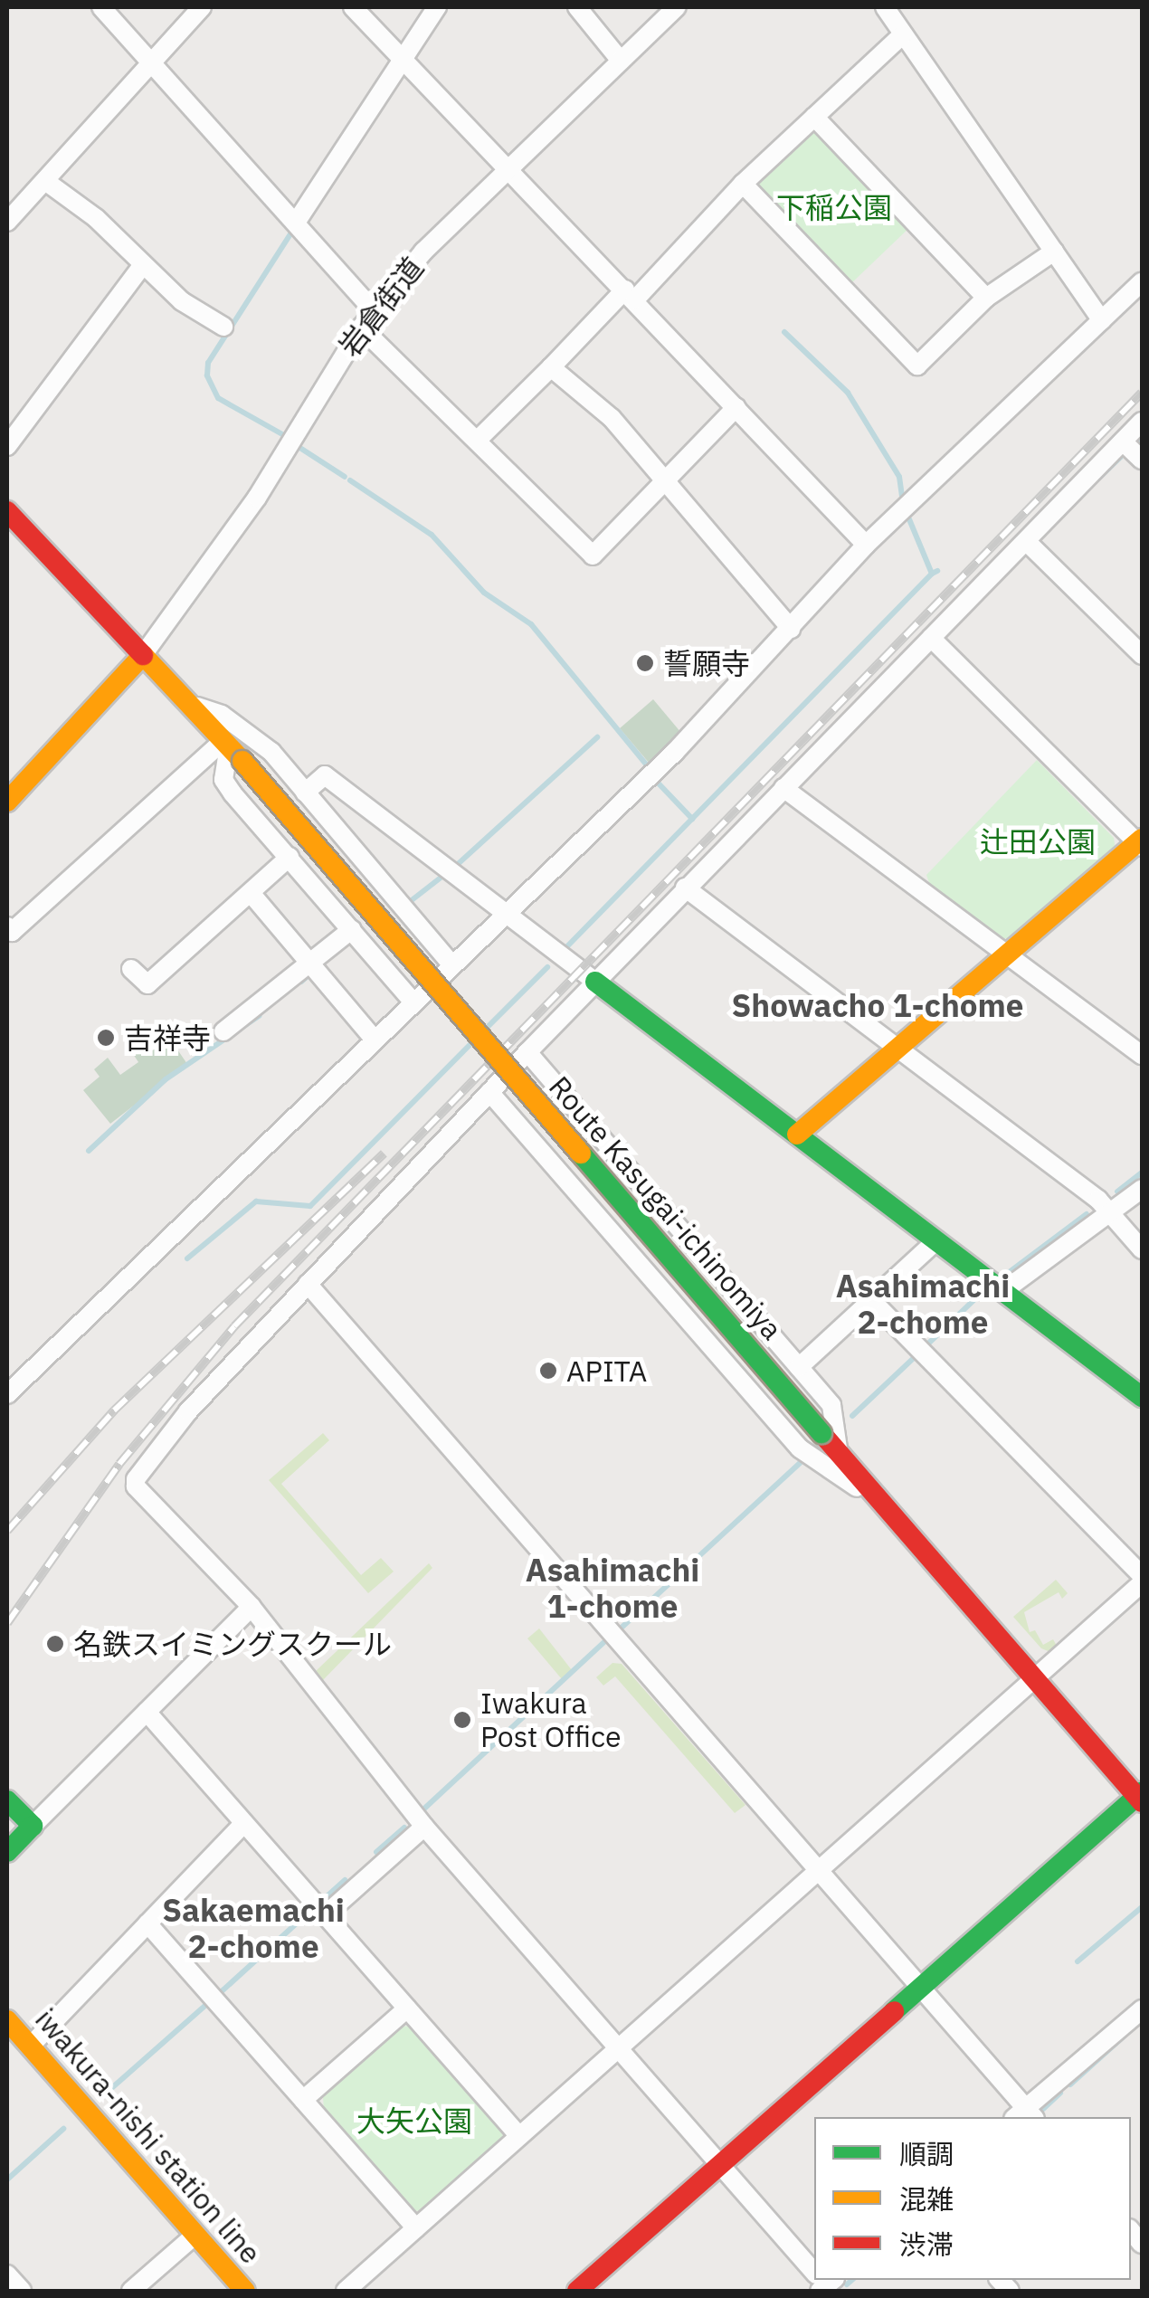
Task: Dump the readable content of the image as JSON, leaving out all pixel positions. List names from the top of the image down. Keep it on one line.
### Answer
{"streets":{"main road":["Route Kasugai-ichinomiya","iwakura-nishi station line"],"street":["岩倉街道"]},"crossings":[["岩倉街道","Route Kasugai-ichinomiya"]],"districts":["Showacho 1-chome","Asahimachi 2-chome","Asahimachi 1-chome","Sakaemachi 2-chome"],"parks":["下稲公園","辻田公園","大矢公園"],"places":["誓願寺","吉祥寺","APITA","名鉄スイミングスクール","Iwakura Post Office"],"legend":["順調","混雑","渋滞"]}
